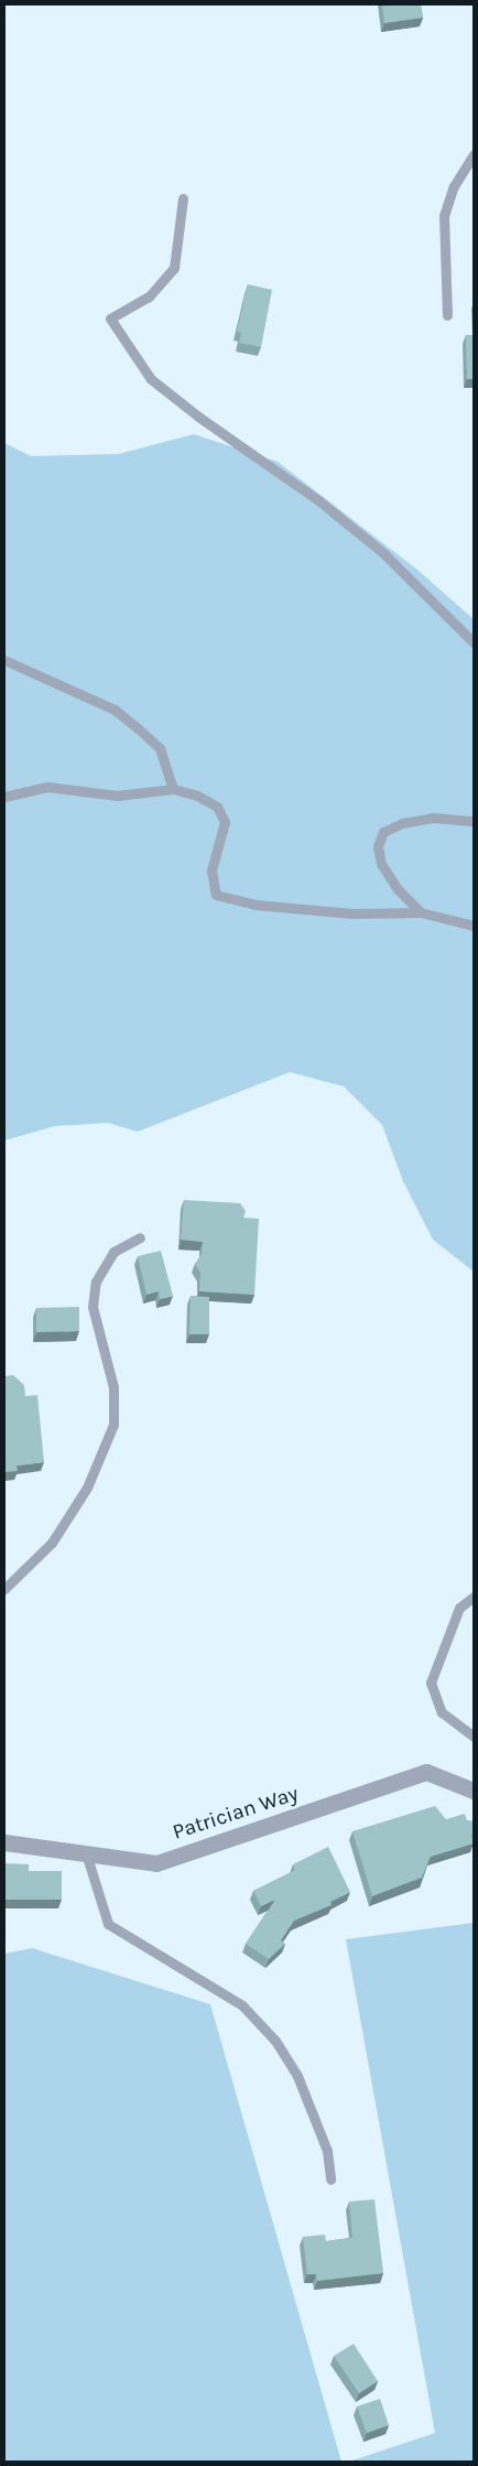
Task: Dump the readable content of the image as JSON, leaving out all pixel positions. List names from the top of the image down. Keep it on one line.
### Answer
{"streets":{"street":["Patrician Way"]}}
